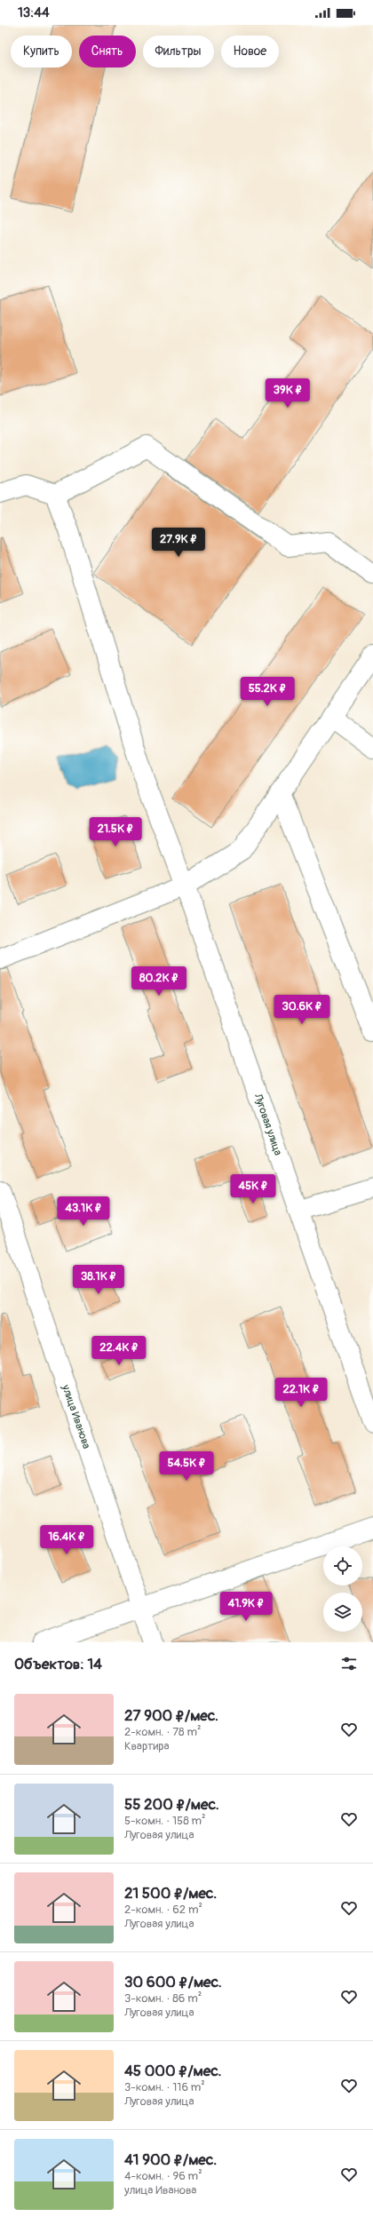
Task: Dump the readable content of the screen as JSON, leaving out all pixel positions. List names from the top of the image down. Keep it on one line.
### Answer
{"streets":{"street":["Луговая улица","улица Иванова"]},"page":{"status":"13:44","chip":["Купить","Снять","Фильтры","Новое"],"price":["39K ₽","27.9K ₽","55.2K ₽","21.5K ₽","80.2K ₽","30.6K ₽","45K ₽","43.1K ₽","38.1K ₽","22.4K ₽","22.1K ₽","54.5K ₽","16.4K ₽","41.9K ₽"],"heading":"Объектов: 14","list":[{"name":"27 900 ₽/мес.","note":"2-комн. · 78 m² · Квартира"},{"name":"55 200 ₽/мес.","note":"5-комн. · 158 m² · Луговая улица"},{"name":"21 500 ₽/мес.","note":"2-комн. · 62 m² · Луговая улица"},{"name":"30 600 ₽/мес.","note":"3-комн. · 86 m² · Луговая улица"},{"name":"45 000 ₽/мес.","note":"3-комн. · 116 m² · Луговая улица"},{"name":"41 900 ₽/мес.","note":"4-комн. · 96 m² · улица Иванова"}]}}
